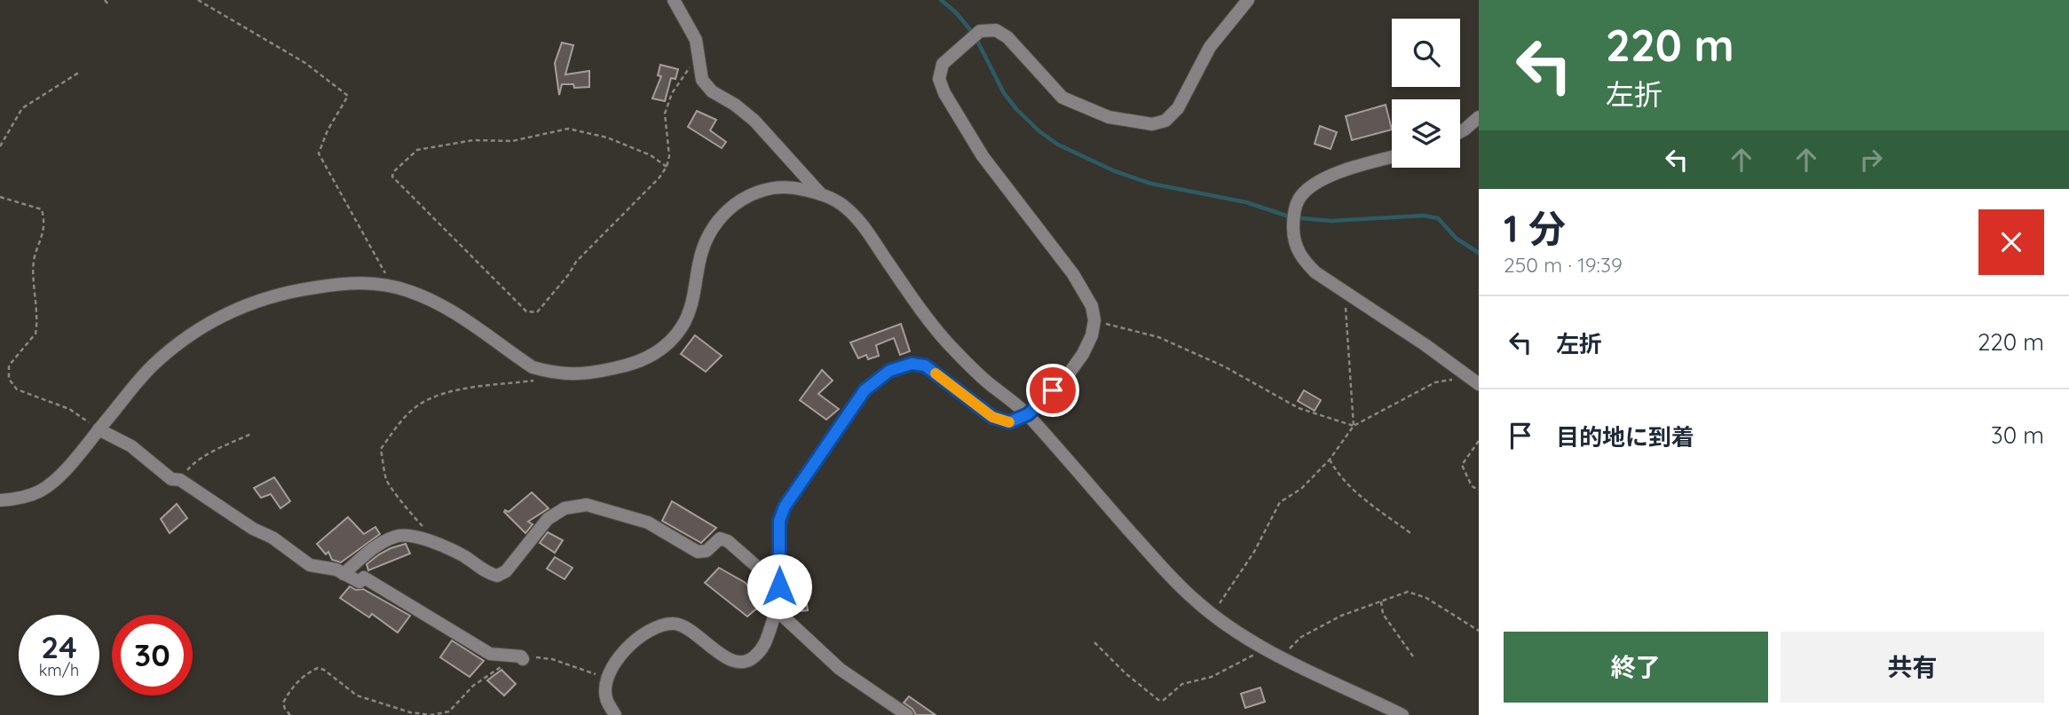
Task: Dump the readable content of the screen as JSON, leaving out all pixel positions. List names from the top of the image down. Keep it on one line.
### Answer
{"page":{"turn":["220 m","左折"],"heading":["1 分","250 m · 19:39"],"list":[{"name":"左折","value":"220 m"},{"name":"目的地に到着","value":"30 m"}],"speed":"24 km/h","limit":"30","buttons":["終了","共有"]}}
